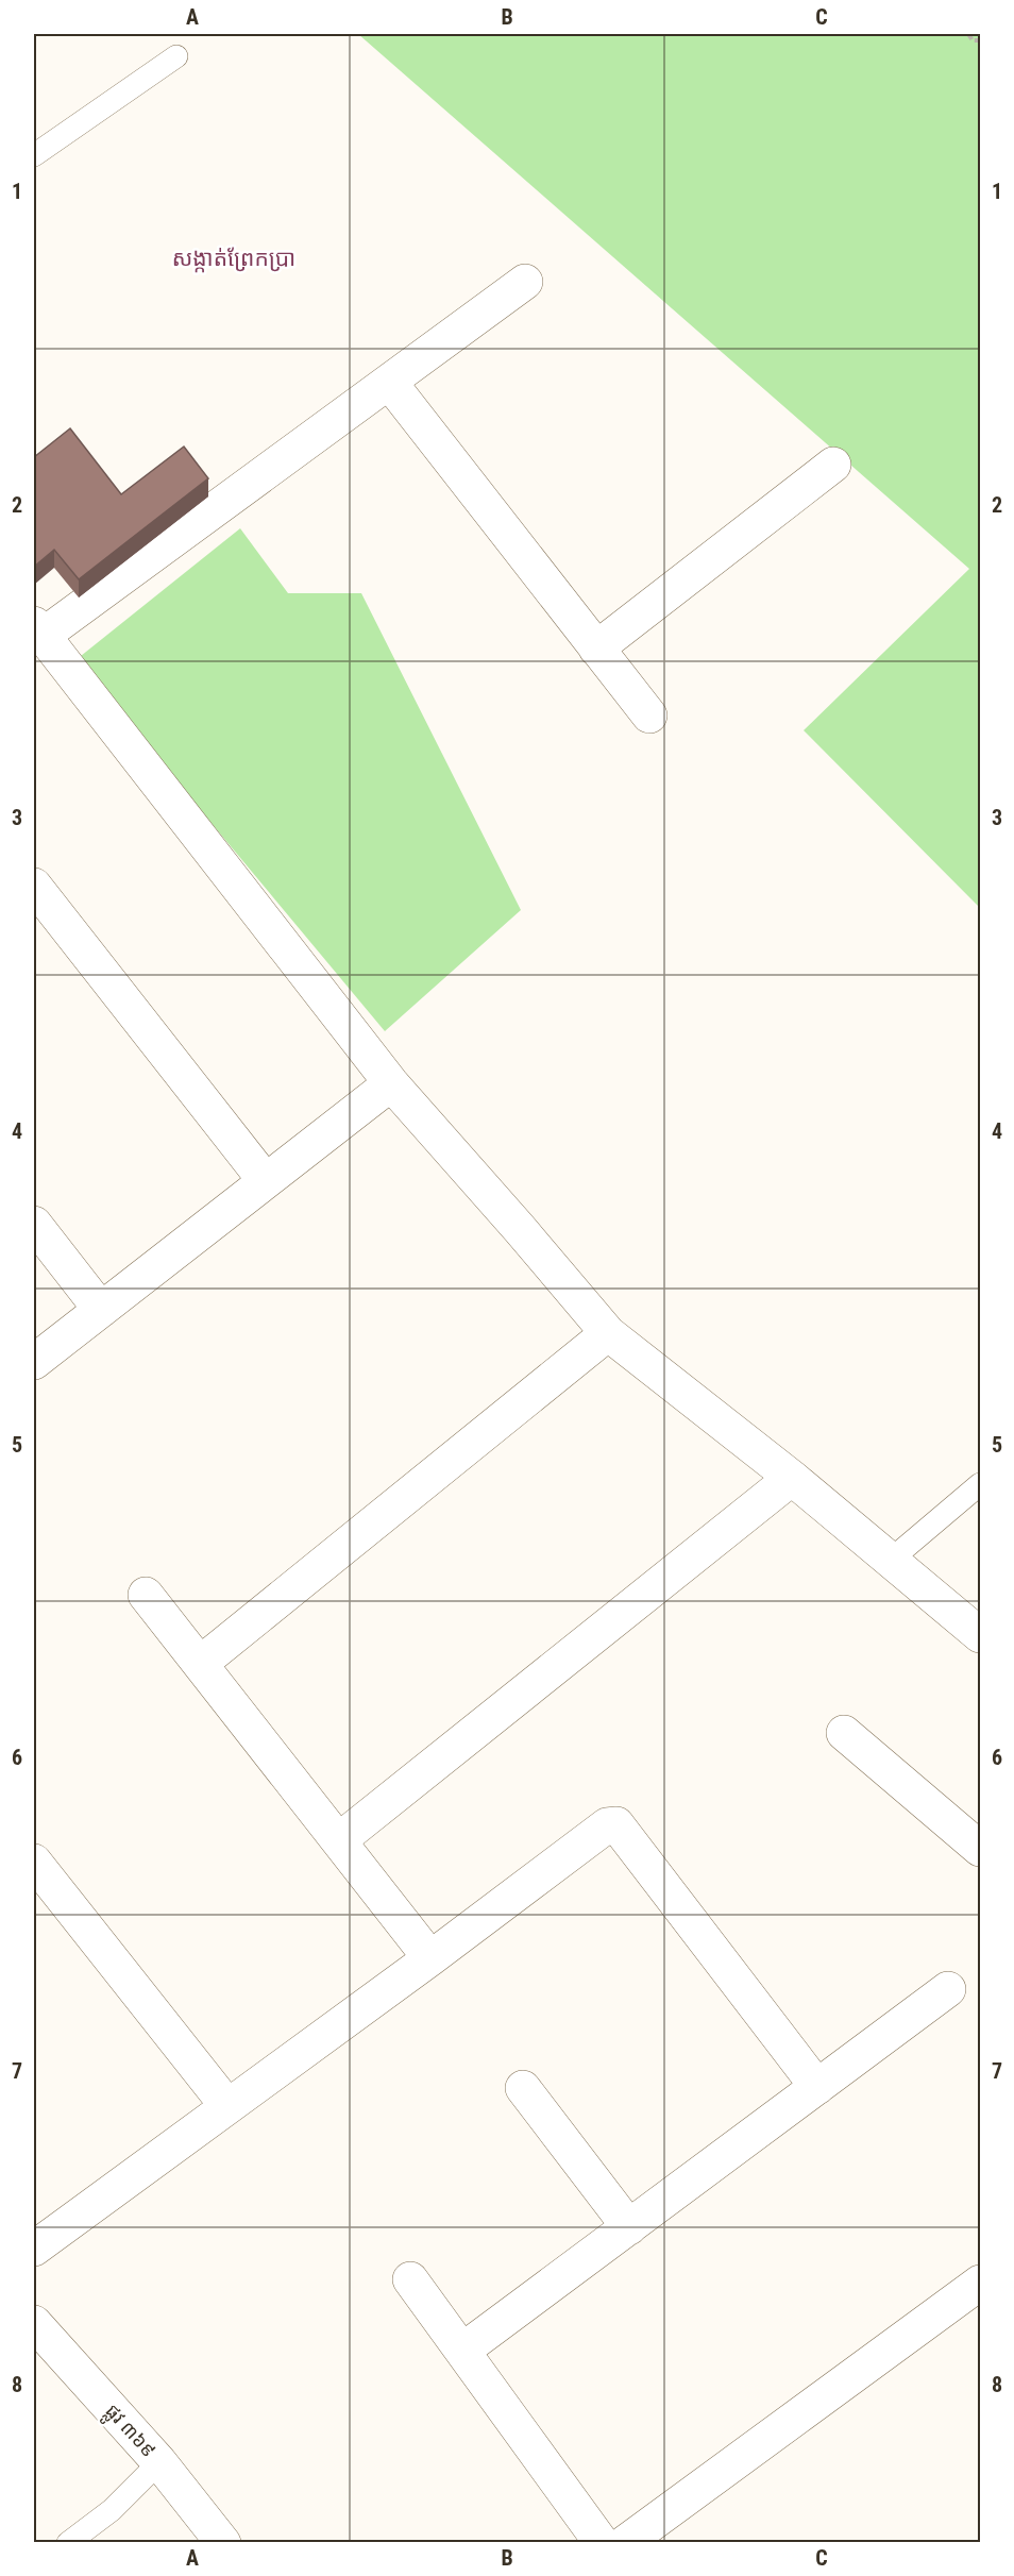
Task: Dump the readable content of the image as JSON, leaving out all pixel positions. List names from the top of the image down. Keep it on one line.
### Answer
{"streets":{"street":["ផ្លូវ ៣៦៩"]},"districts":["សង្កាត់ព្រែកប្រា"],"grid":{"columns":["A","B","C"],"rows":["1","2","3","4","5","6","7","8"]}}
